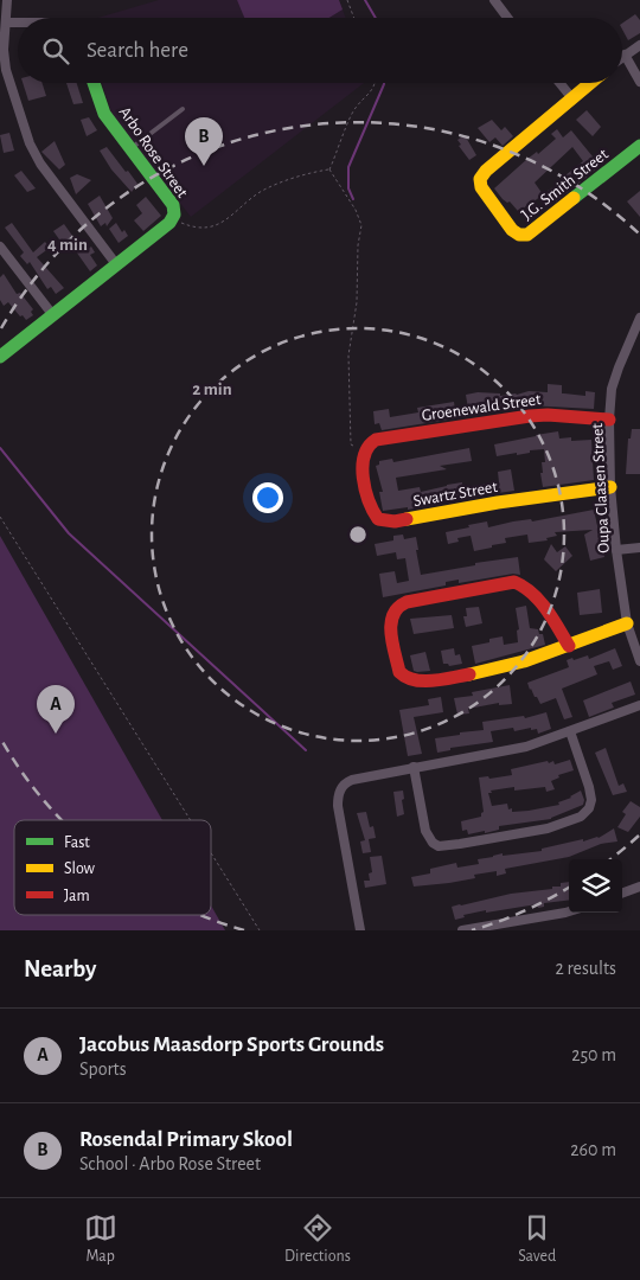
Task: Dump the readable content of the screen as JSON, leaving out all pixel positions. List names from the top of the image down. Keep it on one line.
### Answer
{"streets":{"street":["Arbo Rose Street","J.G. Smith Street","Groenewald Street","Oupa Claasen Street","Swartz Street"]},"crossings":[["Groenewald Street","Oupa Claasen Street"],["Groenewald Street","Swartz Street"],["Oupa Claasen Street","Swartz Street"]],"legend":["Fast","Slow","Jam"],"page":{"search":"Search here","pins":["B","A"],"heading":["Nearby","2 results"],"list":[{"mark":"A","name":"Jacobus Maasdorp Sports Grounds","note":"Sports","value":"250 m"},{"mark":"B","name":"Rosendal Primary Skool","note":"School · Arbo Rose Street","value":"260 m"}],"nav":["Map","Directions","Saved"]},"rings":["4 min","2 min"]}
